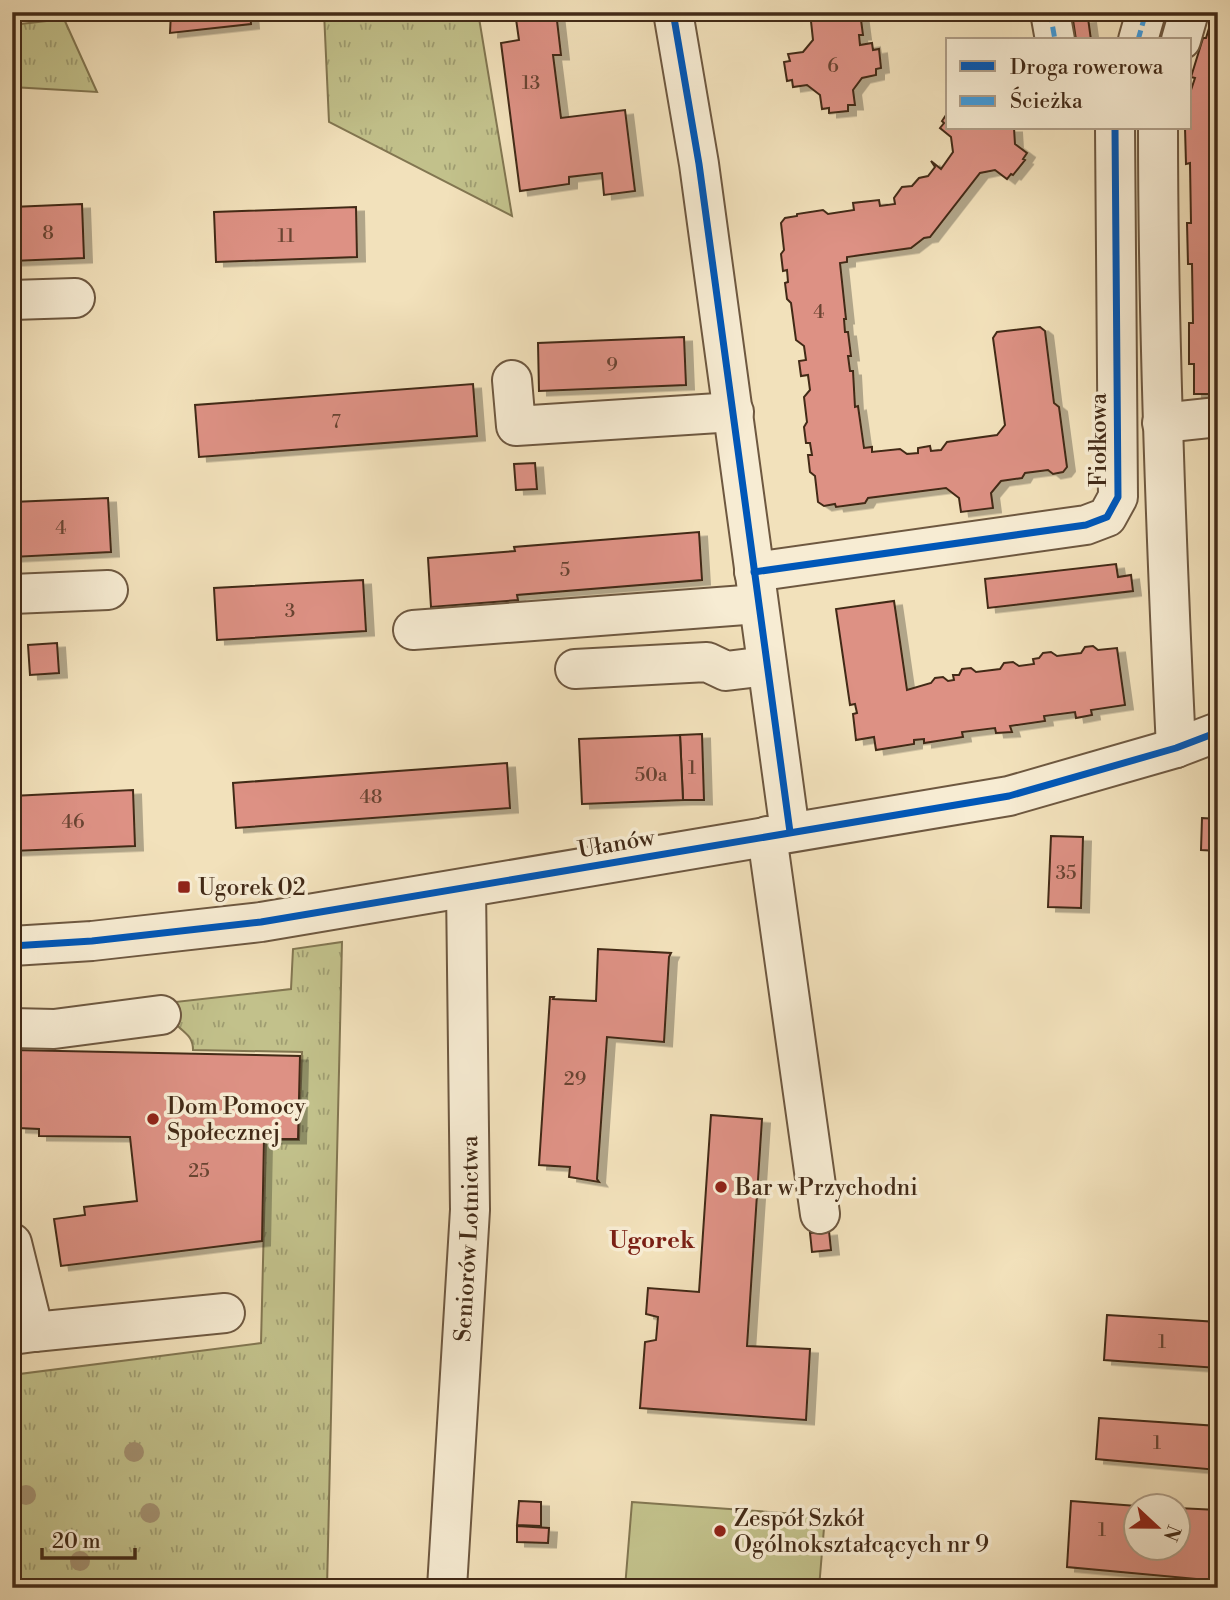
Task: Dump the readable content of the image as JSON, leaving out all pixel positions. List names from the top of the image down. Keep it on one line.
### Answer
{"streets":{"street":["Fiołkowa","Ułanów","Seniorów Lotnictwa"]},"crossings":[["Ułanów","Seniorów Lotnictwa"]],"districts":["Ugorek"],"places":{"transit":["Ugorek 02"],"other":["Dom Pomocy Społecznej","Bar w Przychodni","Zespół Szkół Ogólnokształcących nr 9"]},"house_numbers":["6","13","8","11","4","9","7","4","5","3","1","50a","48","46","35","29","25","1","1","1"],"legend":["Droga rowerowa","Ścieżka"],"scale_bar":"20 m","north":"right"}
